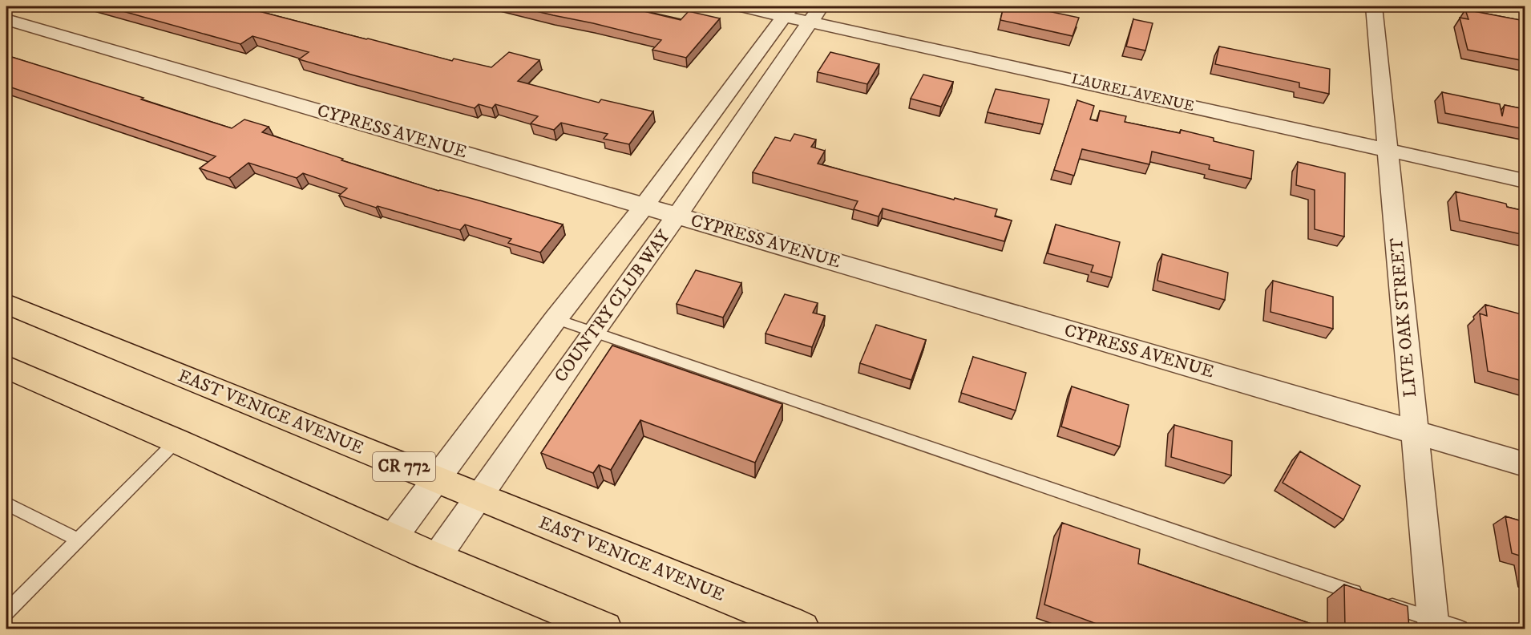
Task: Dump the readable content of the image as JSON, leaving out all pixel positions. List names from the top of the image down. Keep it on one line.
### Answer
{"streets":{"main road":["EAST VENICE AVENUE","CR 772"],"street":["LAUREL AVENUE","CYPRESS AVENUE","COUNTRY CLUB WAY","LIVE OAK STREET"]},"crossings":[["LAUREL AVENUE","COUNTRY CLUB WAY"],["LAUREL AVENUE","LIVE OAK STREET"],["CYPRESS AVENUE","COUNTRY CLUB WAY"],["CYPRESS AVENUE","LIVE OAK STREET"],["COUNTRY CLUB WAY","EAST VENICE AVENUE"]]}
